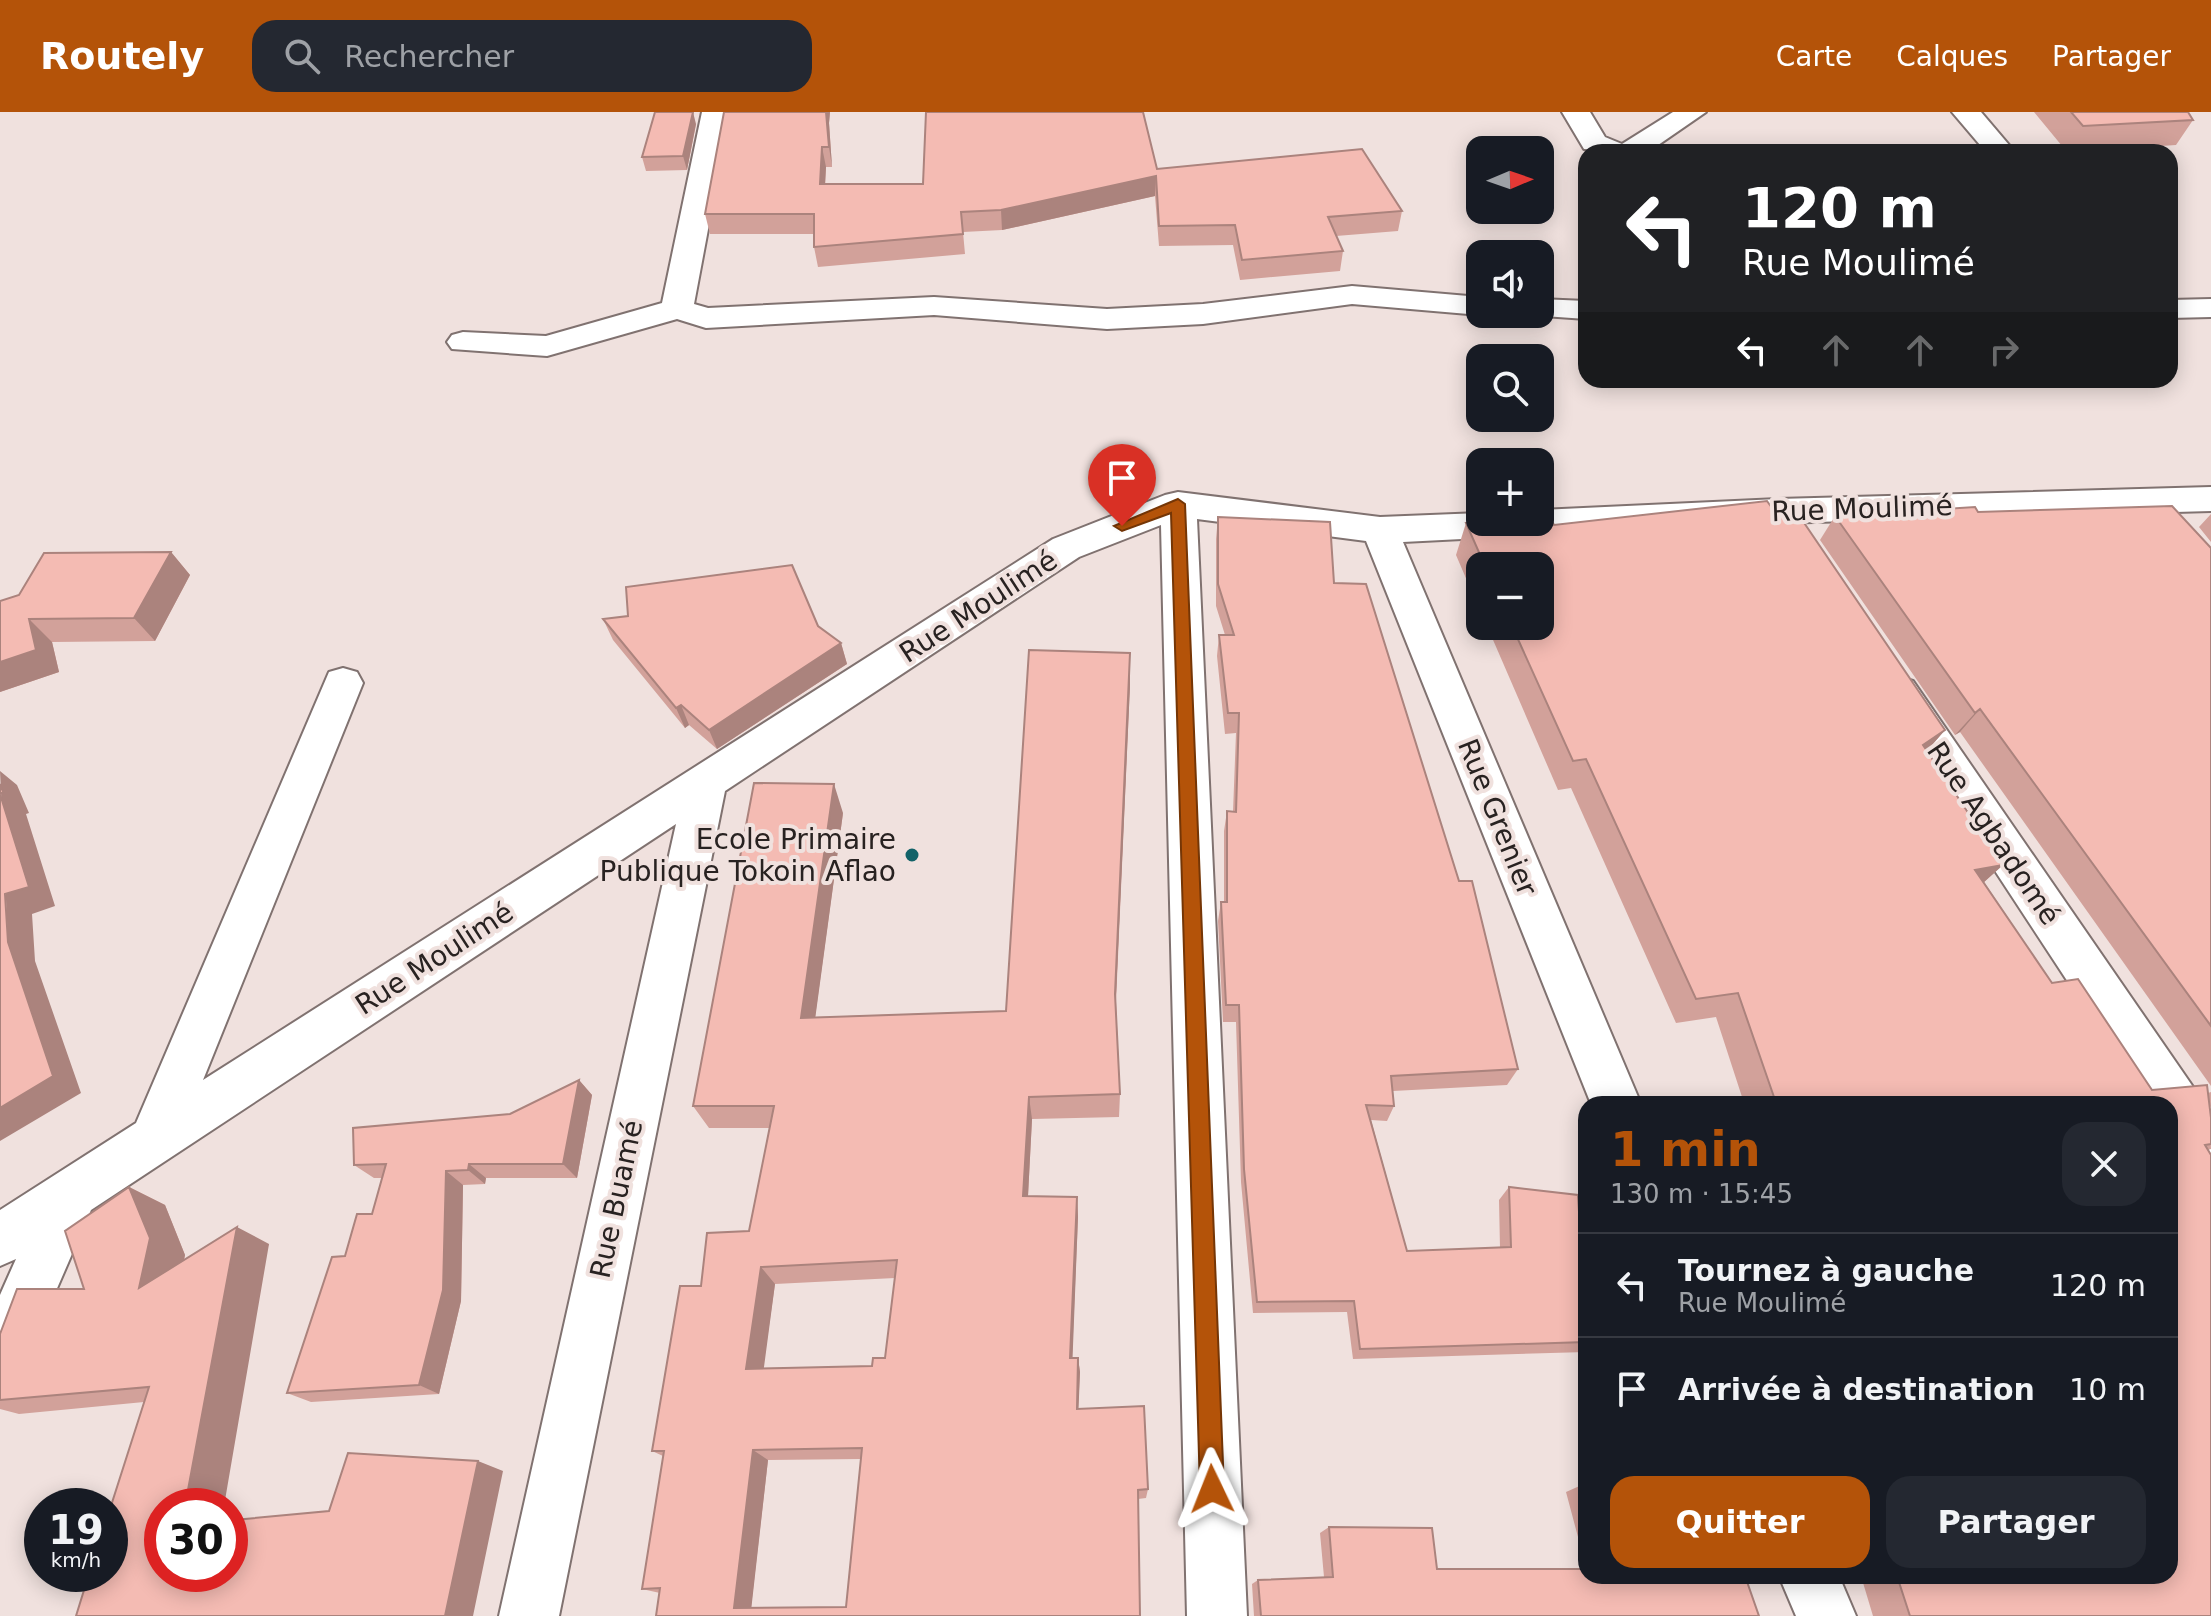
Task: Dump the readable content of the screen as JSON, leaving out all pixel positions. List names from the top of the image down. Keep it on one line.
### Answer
{"streets":{"street":["Rue Moulimé","Rue Grenier","Rue Agbadomé","Rue Buamé"]},"crossings":[["Rue Moulimé","Rue Grenier"],["Rue Moulimé","Rue Buamé"]],"places":["Ecole Primaire Publique Tokoin Aflao"],"north":"right","page":{"header":"Routely","search":"Rechercher","nav":["Carte","Calques","Partager"],"map_buttons":["+","−"],"turn":["120 m","Rue Moulimé"],"heading":["1 min","130 m · 15:45"],"list":[{"name":"Tournez à gauche","note":"Rue Moulimé","value":"120 m"},{"name":"Arrivée à destination","value":"10 m"}],"buttons":["Quitter","Partager"],"speed":"19 km/h","limit":"30"}}
